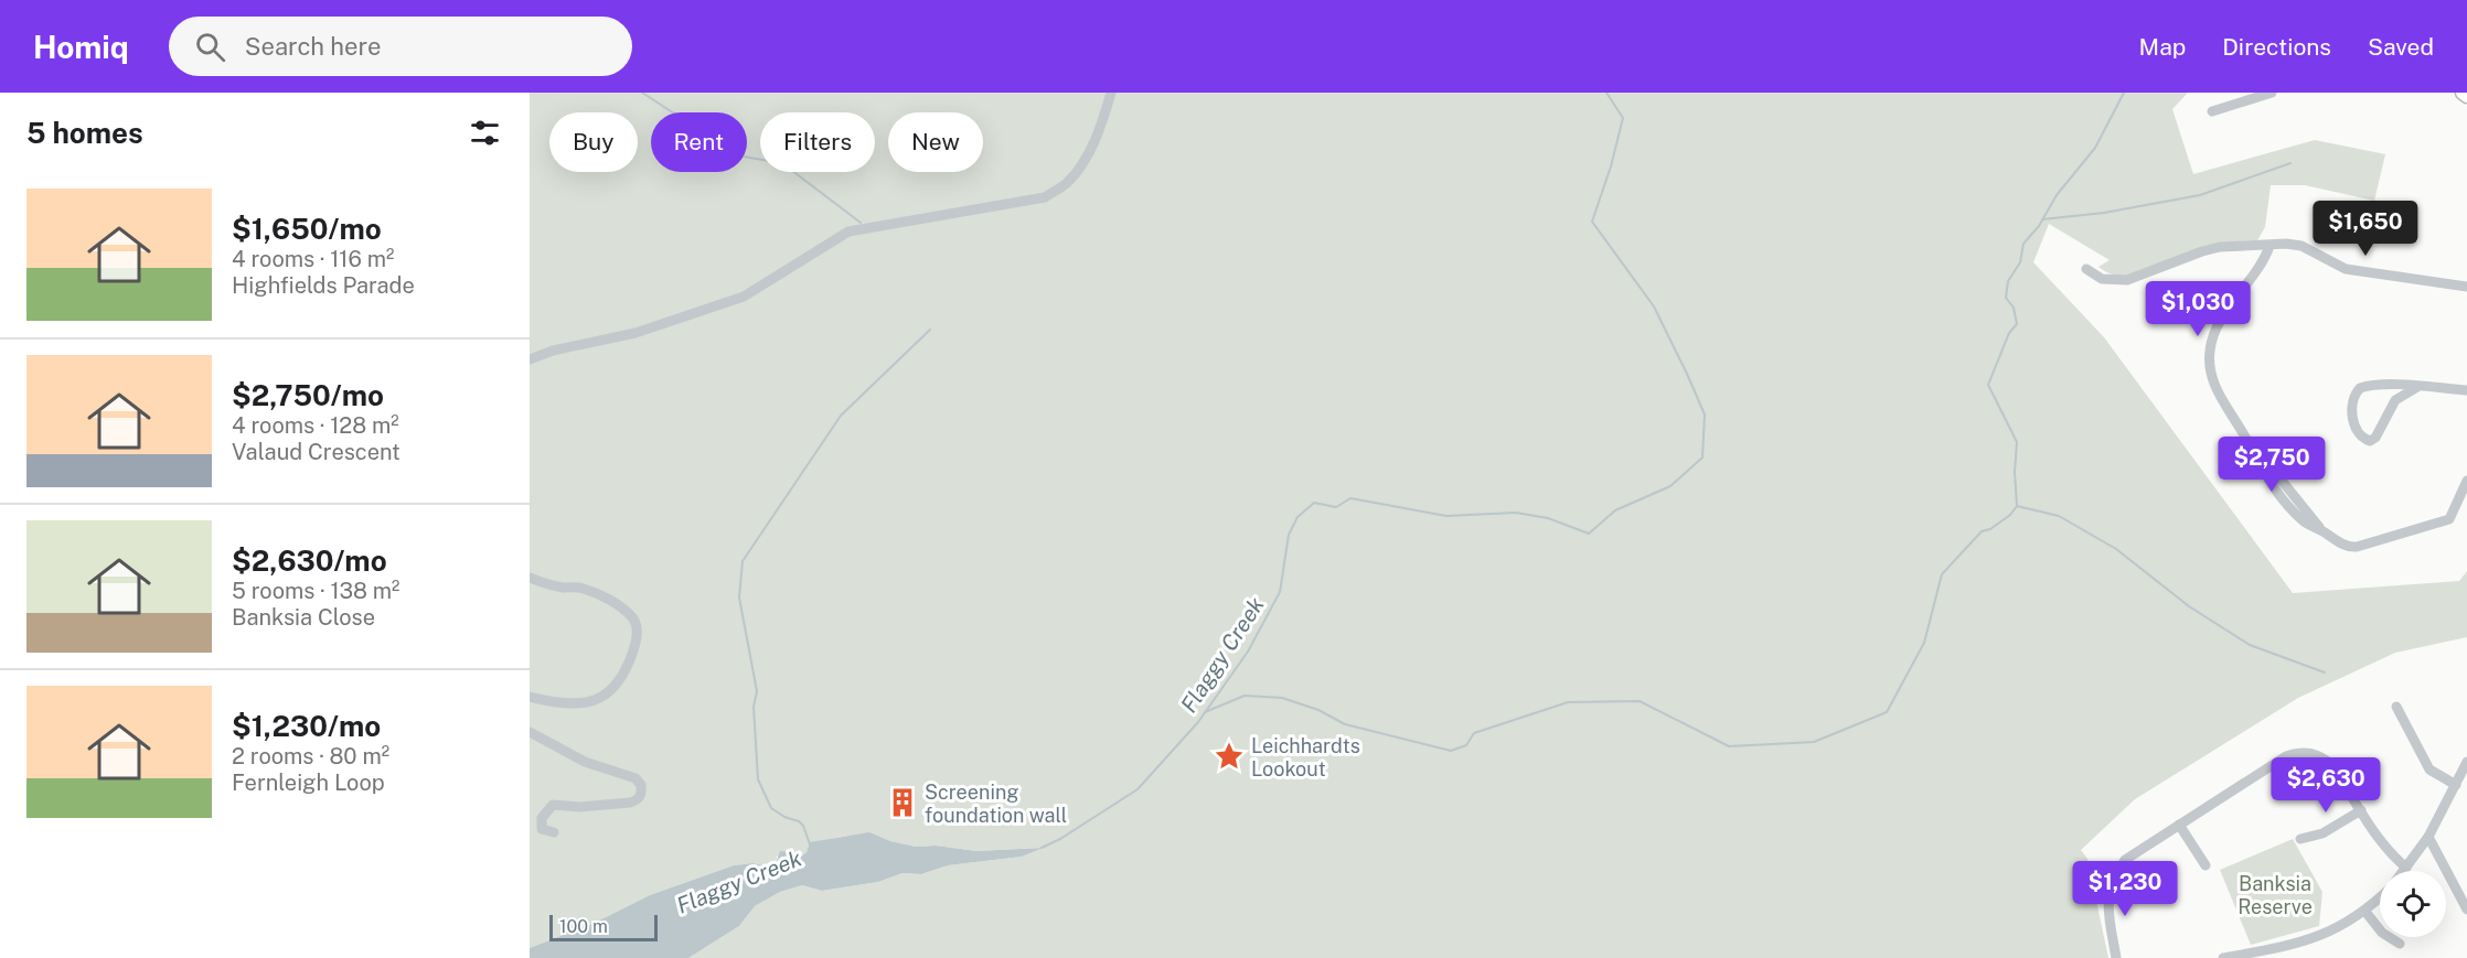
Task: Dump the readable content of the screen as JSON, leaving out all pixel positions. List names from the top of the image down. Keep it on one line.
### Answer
{"water":["Flaggy Creek"],"parks":["Banksia Reserve"],"places":{"place":["Leichhardts Lookout"],"building":["Screening foundation wall"]},"scale_bar":"100 m","page":{"header":"Homiq","search":"Search here","nav":["Map","Directions","Saved"],"heading":"5 homes","chip":["Buy","Rent","Filters","New"],"list":[{"name":"$1,650/mo","note":"4 rooms · 116 m² · Highfields Parade"},{"name":"$2,750/mo","note":"4 rooms · 128 m² · Valaud Crescent"},{"name":"$2,630/mo","note":"5 rooms · 138 m² · Banksia Close"},{"name":"$1,230/mo","note":"2 rooms · 80 m² · Fernleigh Loop"}],"price":["$1,650","$1,030","$2,750","$2,630","$1,230"],"scale":"100 m"}}
